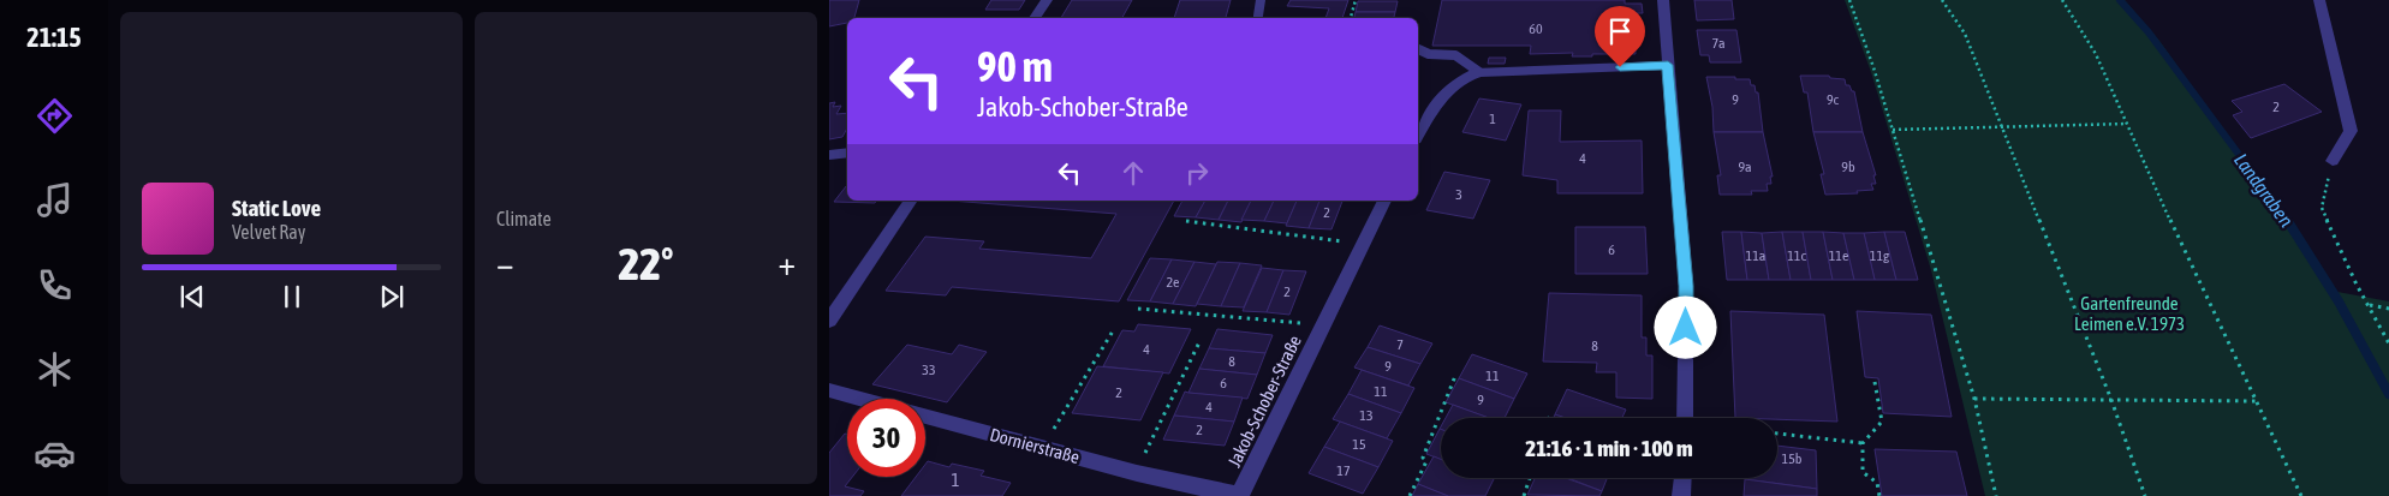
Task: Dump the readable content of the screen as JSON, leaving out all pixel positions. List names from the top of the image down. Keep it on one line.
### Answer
{"streets":{"street":["Jakob-Schober-Straße","Dornierstraße"]},"crossings":[["Jakob-Schober-Straße","Dornierstraße"]],"water":["Landgraben"],"parks":["Gartenfreunde Leimen e.V. 1973"],"house_numbers":["60","7a","9","9c","2","1","4","9a","9b","3","2","6","11a","11c","11e","11g","2e","2","7","8","4","8","9","33","11","6","11","2","9","4","13","2","15","15b","17","1"],"page":{"tabs":"21:15","tile":"Climate","turn":["90 m","Jakob-Schober-Straße"],"song":["Static Love","Velvet Ray"],"heat":["−","22°","+"],"limit":"30","trip":"21:16 · 1 min · 100 m"}}
